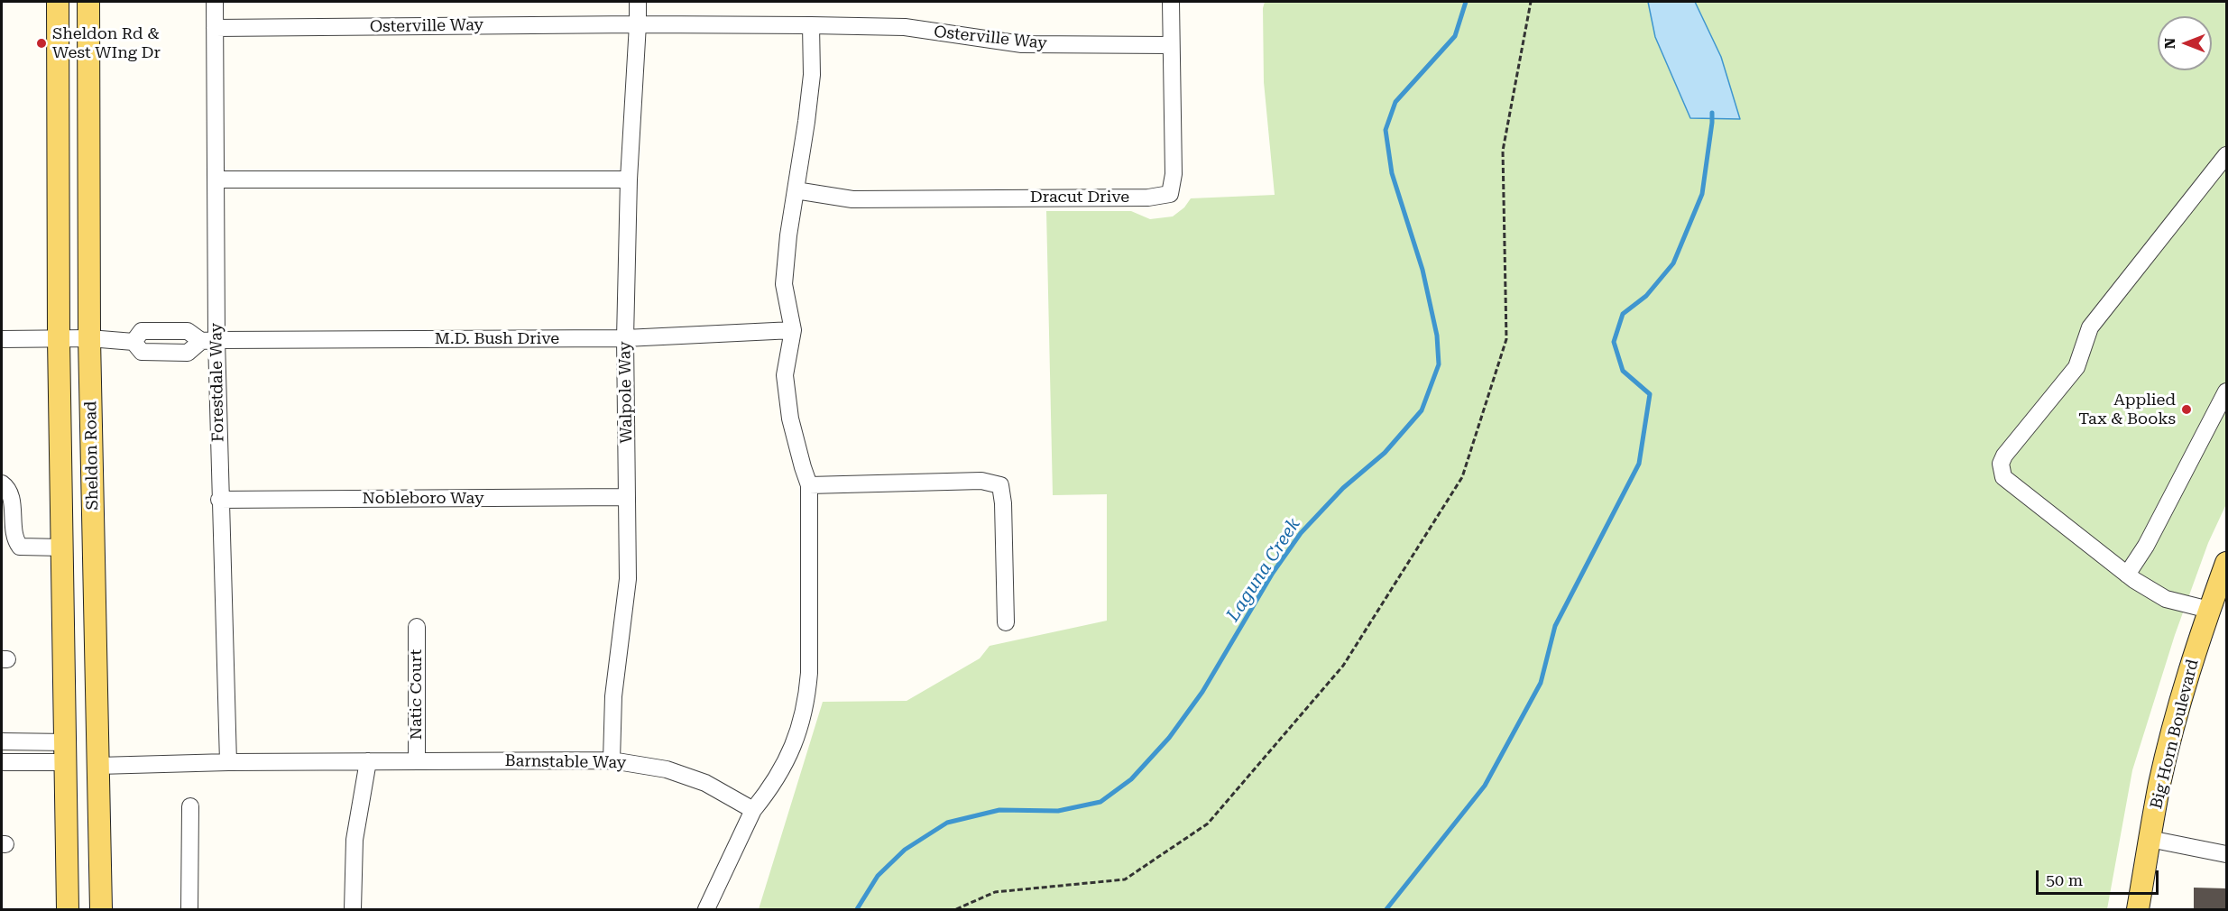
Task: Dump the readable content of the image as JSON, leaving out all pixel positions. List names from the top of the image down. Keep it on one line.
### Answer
{"streets":{"main road":["Sheldon Road","Big Horn Boulevard"],"street":["Osterville Way","Dracut Drive","M.D. Bush Drive","Forestdale Way","Walpole Way","Nobleboro Way","Natic Court","Barnstable Way"]},"crossings":[["Osterville Way","Dracut Drive"],["Osterville Way","Forestdale Way"],["Osterville Way","Walpole Way"],["M.D. Bush Drive","Forestdale Way"],["M.D. Bush Drive","Walpole Way"],["M.D. Bush Drive","Sheldon Road"],["Forestdale Way","Nobleboro Way"],["Forestdale Way","Barnstable Way"],["Walpole Way","Nobleboro Way"],["Walpole Way","Barnstable Way"],["Sheldon Road","Barnstable Way"],["Natic Court","Barnstable Way"]],"water":["Laguna Creek"],"places":["Sheldon Rd & West WIng Dr","Applied Tax & Books"],"scale_bar":"50 m","north":"left"}
